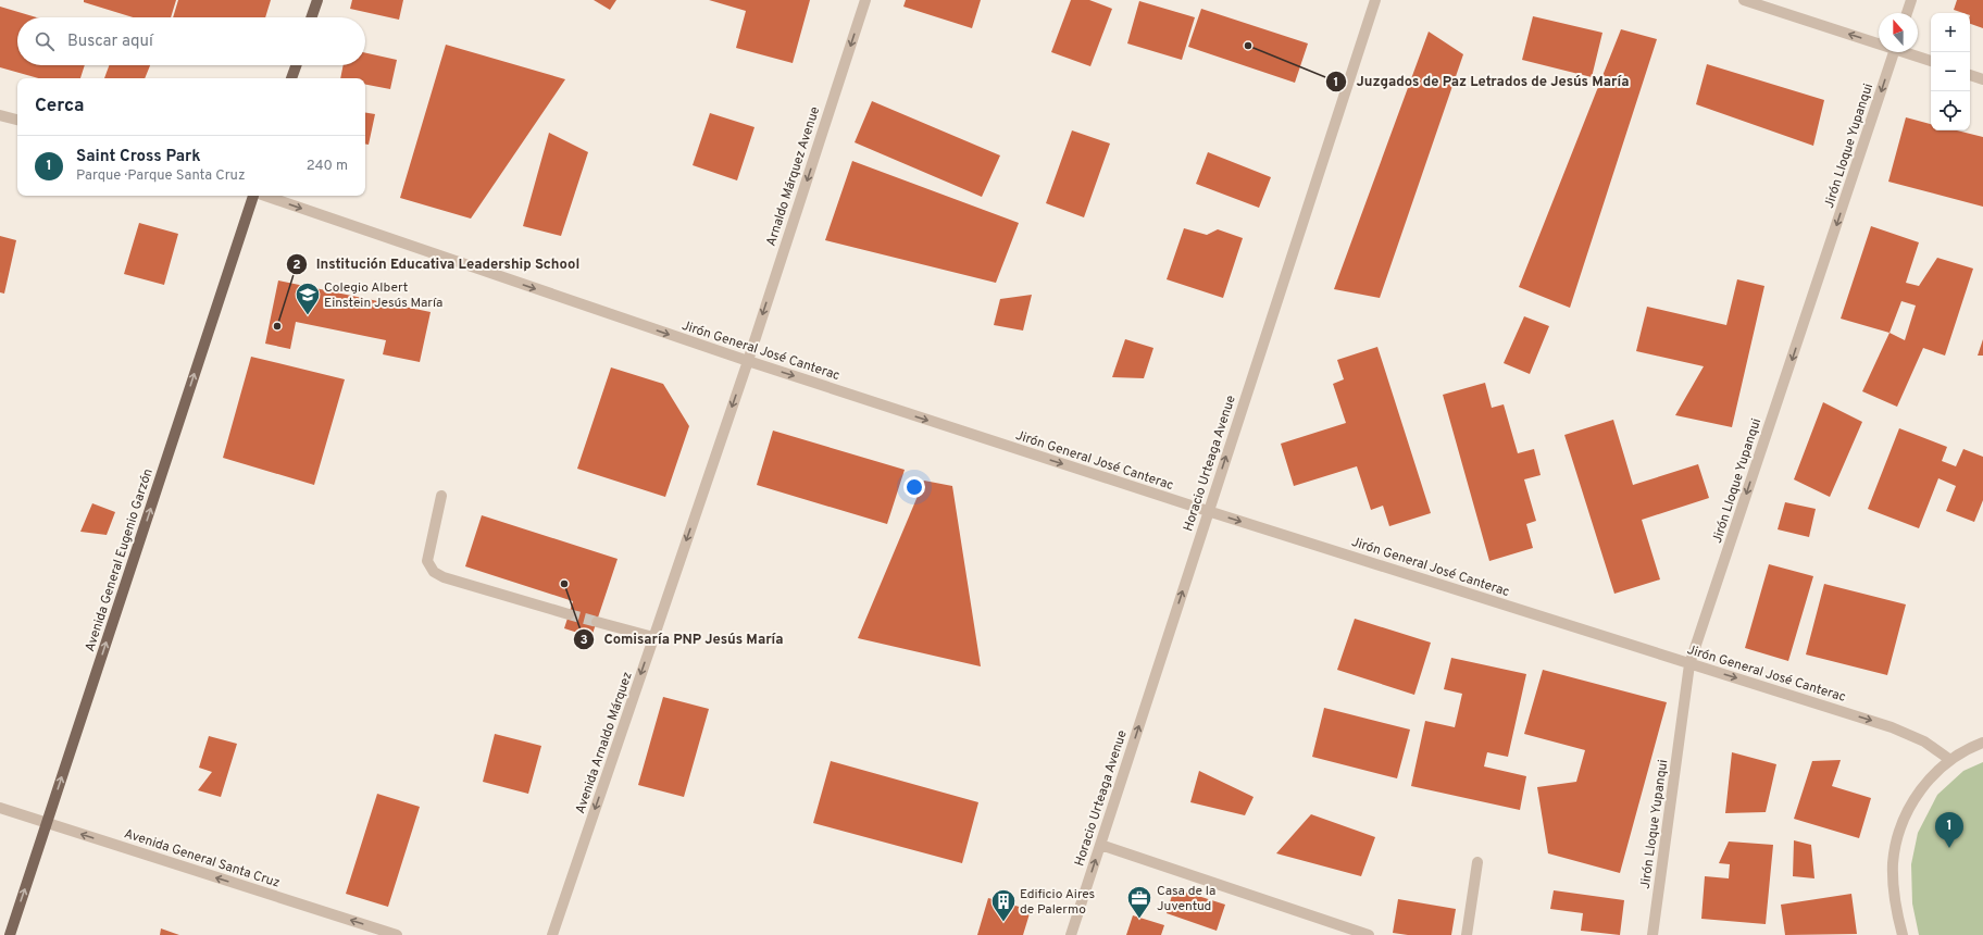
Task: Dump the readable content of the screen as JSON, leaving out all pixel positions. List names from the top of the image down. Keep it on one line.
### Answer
{"streets":{"main road":["Avenida General Eugenio Garzón"],"street":["Jirón Lloque Yupanqui","Arnaldo Márquez Avenue","Jirón General José Canterac","Horacio Urteaga Avenue","Avenida Arnaldo Márquez","Avenida General Santa Cruz"]},"crossings":[["Jirón Lloque Yupanqui","Jirón General José Canterac"],["Arnaldo Márquez Avenue","Jirón General José Canterac"],["Arnaldo Márquez Avenue","Avenida Arnaldo Márquez"],["Jirón General José Canterac","Horacio Urteaga Avenue"],["Jirón General José Canterac","Avenida Arnaldo Márquez"],["Avenida General Eugenio Garzón","Avenida General Santa Cruz"]],"one_way":["Jirón Lloque Yupanqui","Arnaldo Márquez Avenue","Jirón General José Canterac","Horacio Urteaga Avenue","Avenida General Eugenio Garzón","Avenida Arnaldo Márquez","Avenida General Santa Cruz"],"places":{"other":["Juzgados de Paz Letrados de Jesús María","Institución Educativa Leadership School","Comisaría PNP Jesús María"],"school or university":["Colegio Albert Einstein Jesús María"],"office":["Casa de la Juventud"],"building":["Edificio Aires de Palermo"]},"north":"top","page":{"map_buttons":["+","−"],"search":"Buscar aquí","heading":"Cerca","list":[{"mark":"1","name":"Saint Cross Park","note":"Parque · Parque Santa Cruz","value":"240 m"}],"pins":"1"}}
